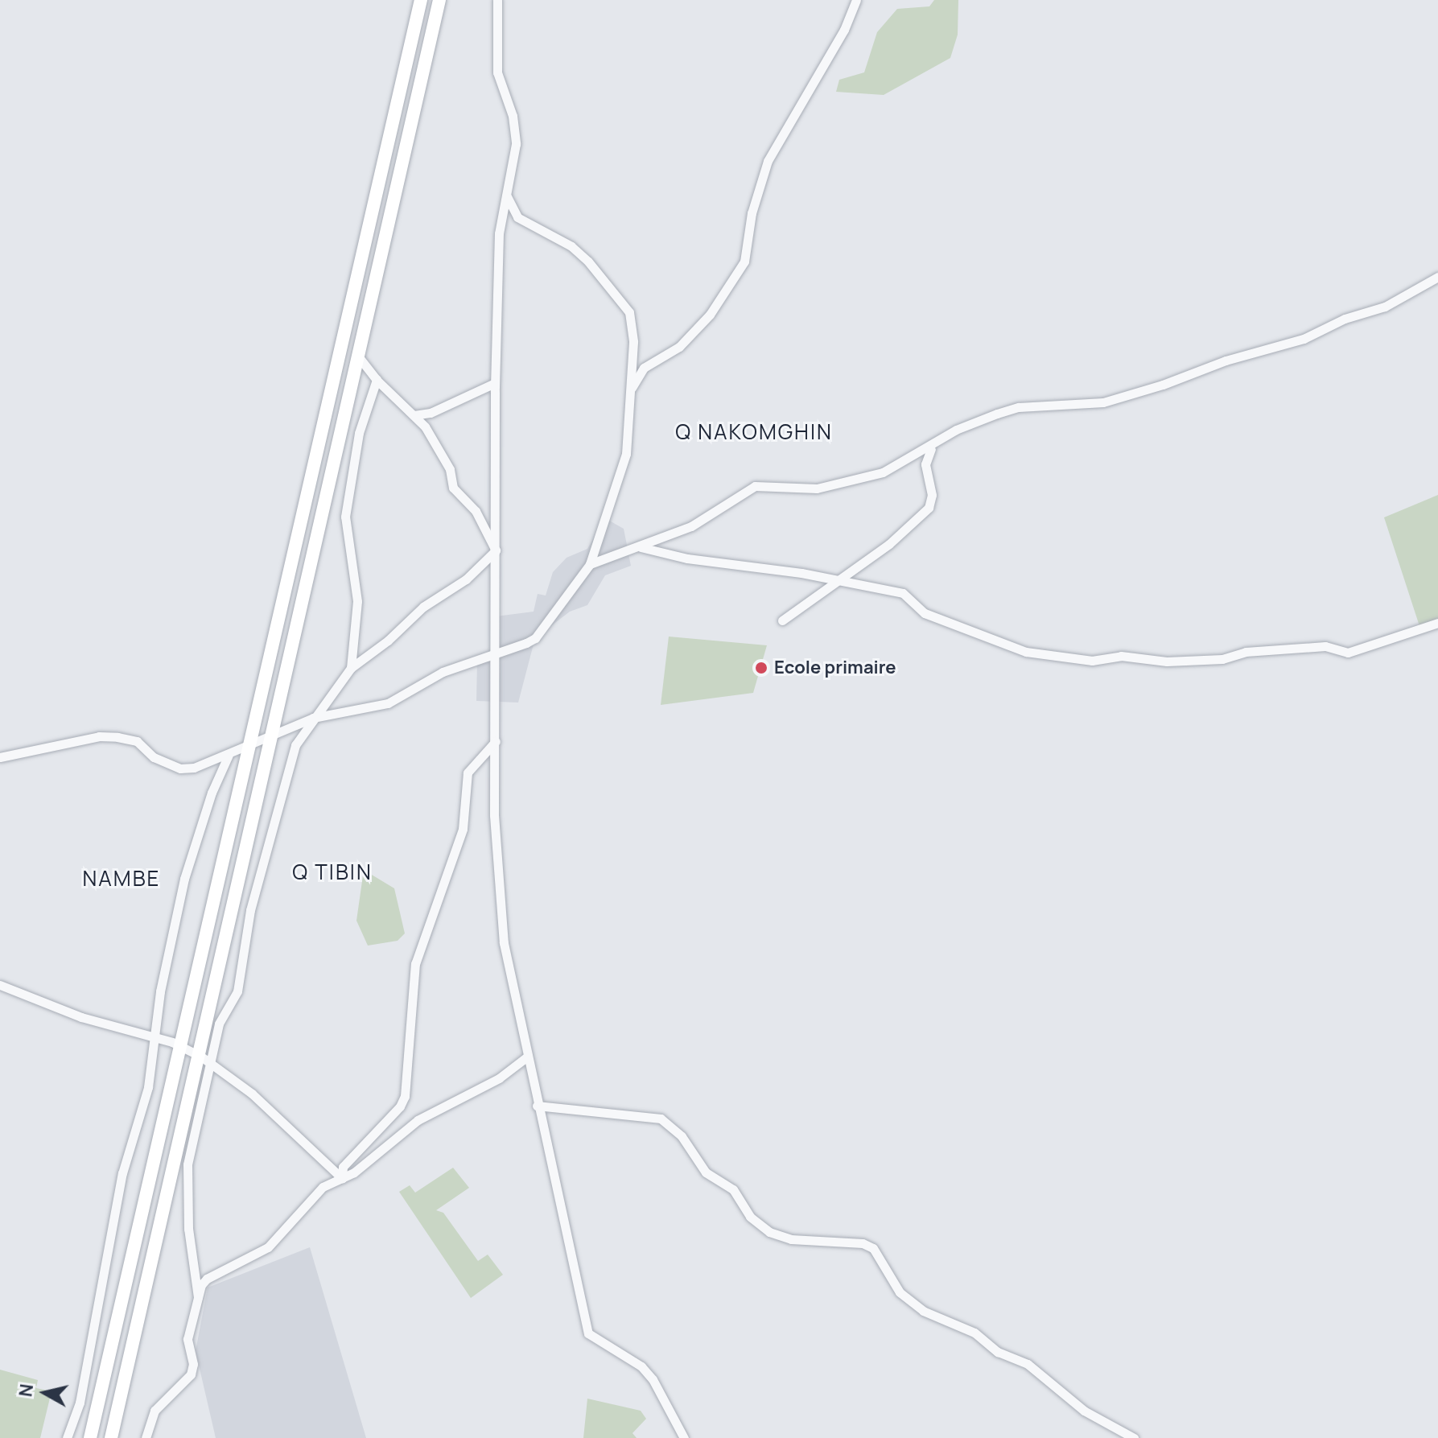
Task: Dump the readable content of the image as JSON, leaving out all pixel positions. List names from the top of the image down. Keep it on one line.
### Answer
{"districts":["Q NAKOMGHIN","Q TIBIN","NAMBE"],"places":["Ecole primaire"],"north":"left"}
